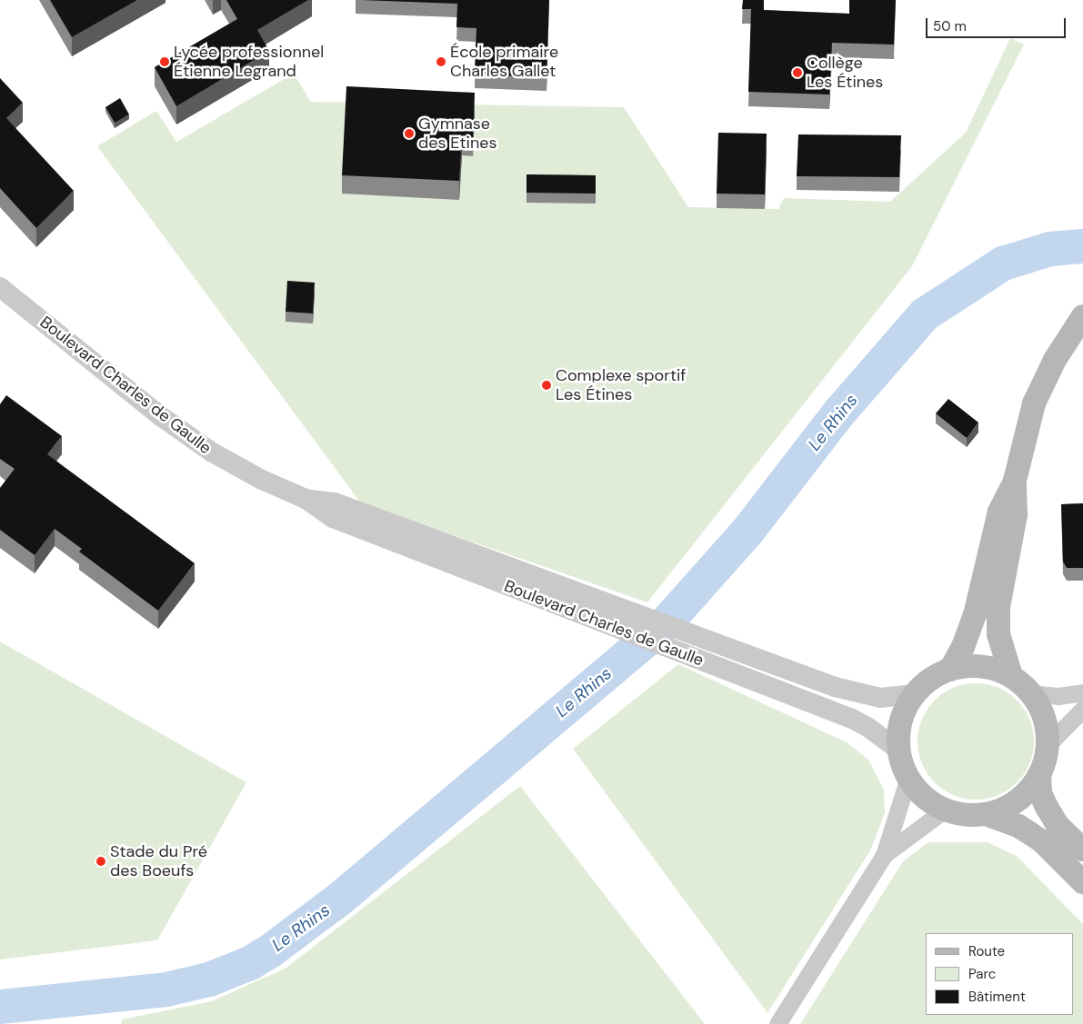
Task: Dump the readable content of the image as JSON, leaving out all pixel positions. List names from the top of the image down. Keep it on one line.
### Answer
{"streets":{"street":["Boulevard Charles de Gaulle"]},"water":["Le Rhins"],"places":["Lycée professionnel Étienne Legrand","École primaire Charles Gallet","Collège Les Étines","Gymnase des Etines","Complexe sportif Les Étines","Stade du Pré des Boeufs"],"legend":["Route","Parc","Bâtiment"],"scale_bar":"50 m"}
